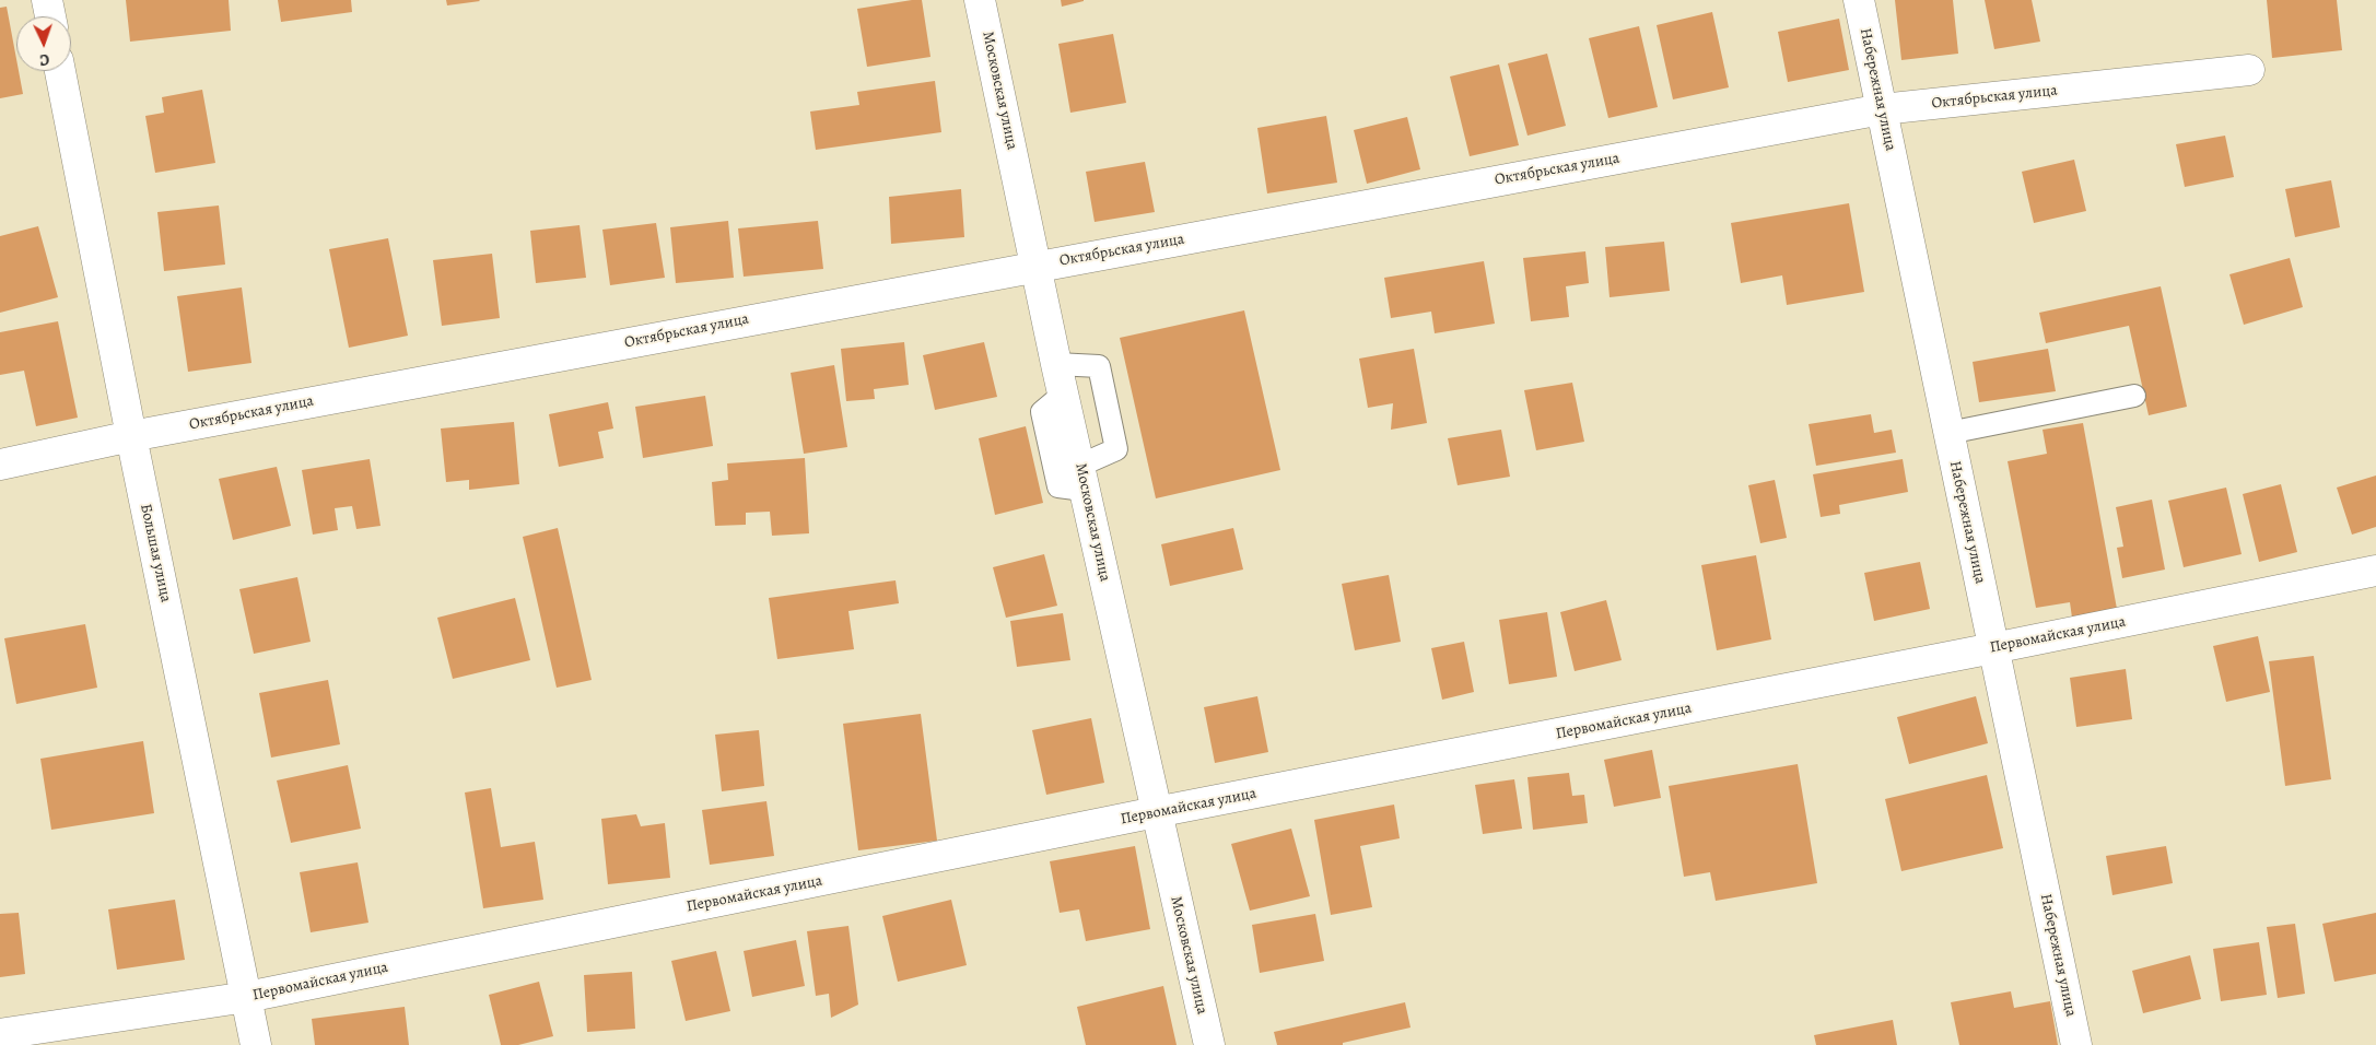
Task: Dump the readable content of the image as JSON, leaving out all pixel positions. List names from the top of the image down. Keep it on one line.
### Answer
{"streets":{"street":["Набережная улица","Московская улица","Октябрьская улица","Большая улица","Первомайская улица"]},"crossings":[["Набережная улица","Октябрьская улица"],["Набережная улица","Первомайская улица"],["Московская улица","Октябрьская улица"],["Московская улица","Первомайская улица"],["Октябрьская улица","Большая улица"],["Большая улица","Первомайская улица"]],"north":"bottom"}
